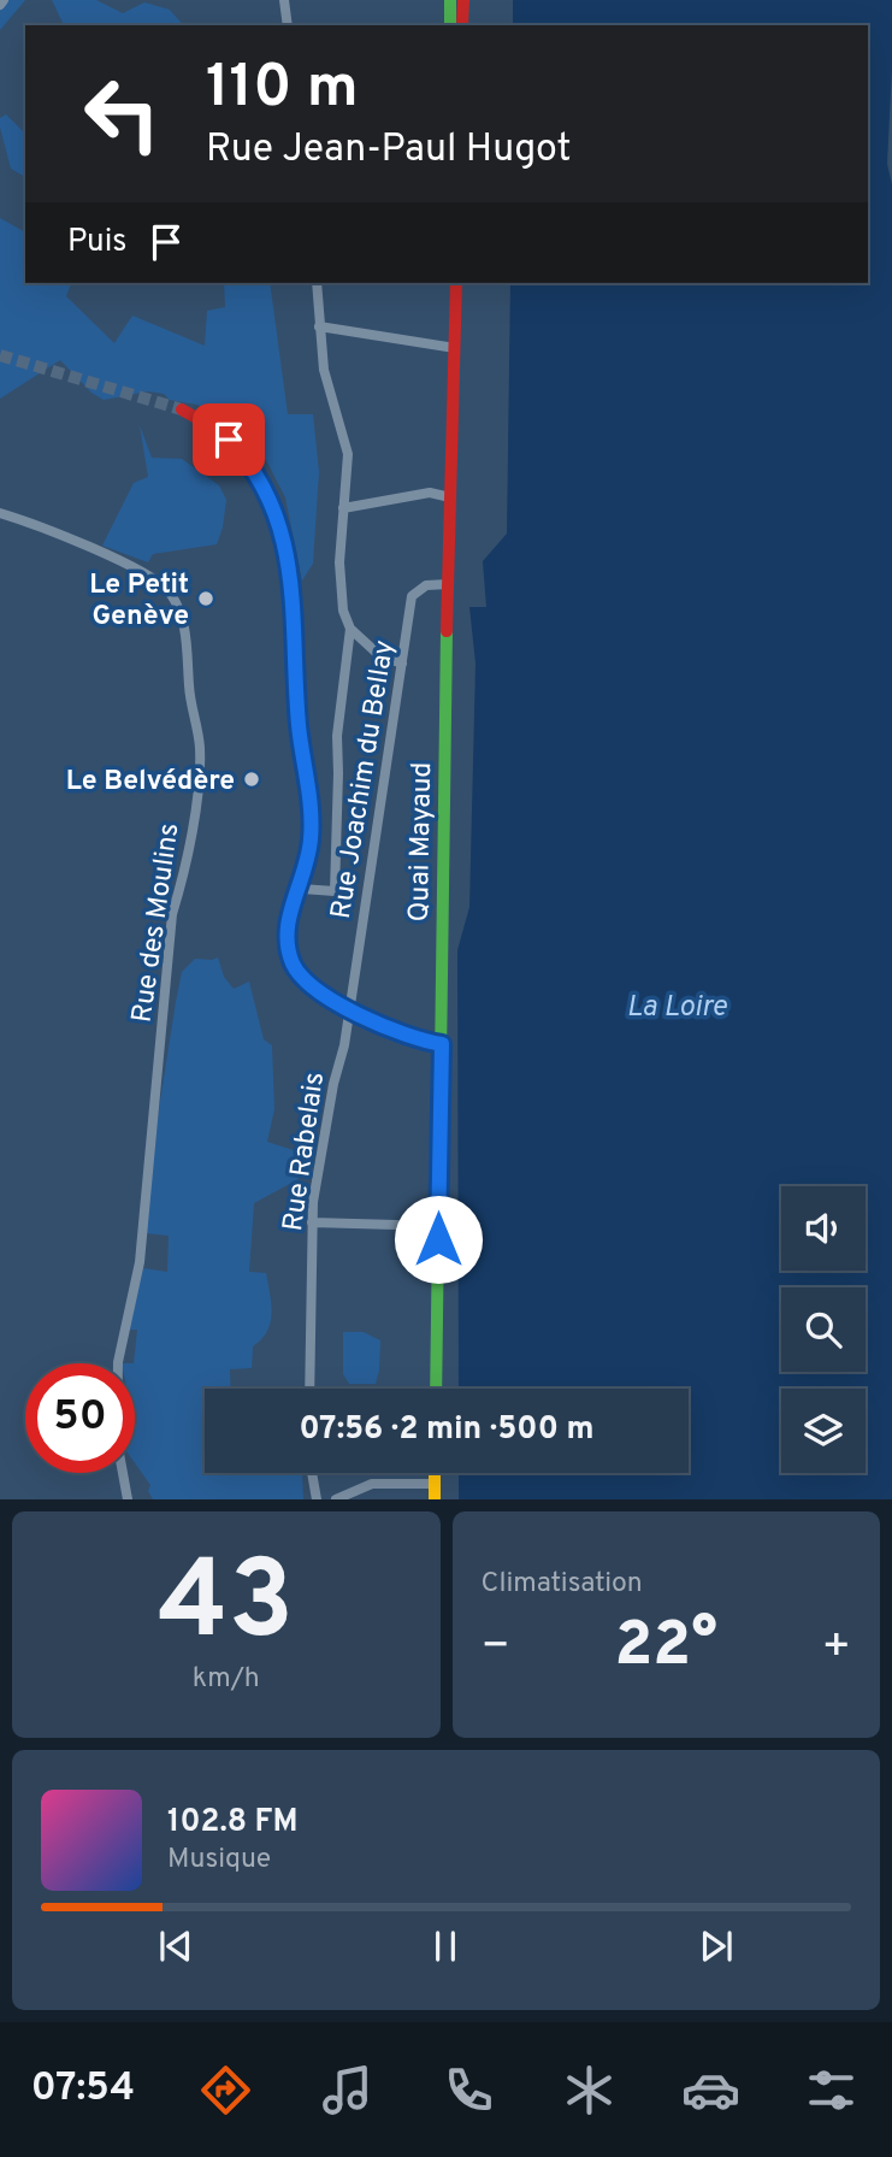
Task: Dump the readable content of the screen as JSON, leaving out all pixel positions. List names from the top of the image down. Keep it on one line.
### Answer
{"streets":{"main road":["Quai Mayaud"],"street":["Rue Joachim du Bellay","Rue des Moulins","Rue Rabelais"]},"crossings":[["Rue Joachim du Bellay","Quai Mayaud"],["Rue Joachim du Bellay","Rue Rabelais"]],"water":["La Loire"],"places":["Le Petit Genève","Le Belvédère"],"page":{"turn":["110 m","Rue Jean-Paul Hugot"],"then":"Puis","limit":"50","trip":"07:56 · 2 min · 500 m","tile":[["43","km/h"],"Climatisation"],"heat":["−","22°","+"],"song":["102.8 FM","Musique"],"tabs":"07:54"}}
